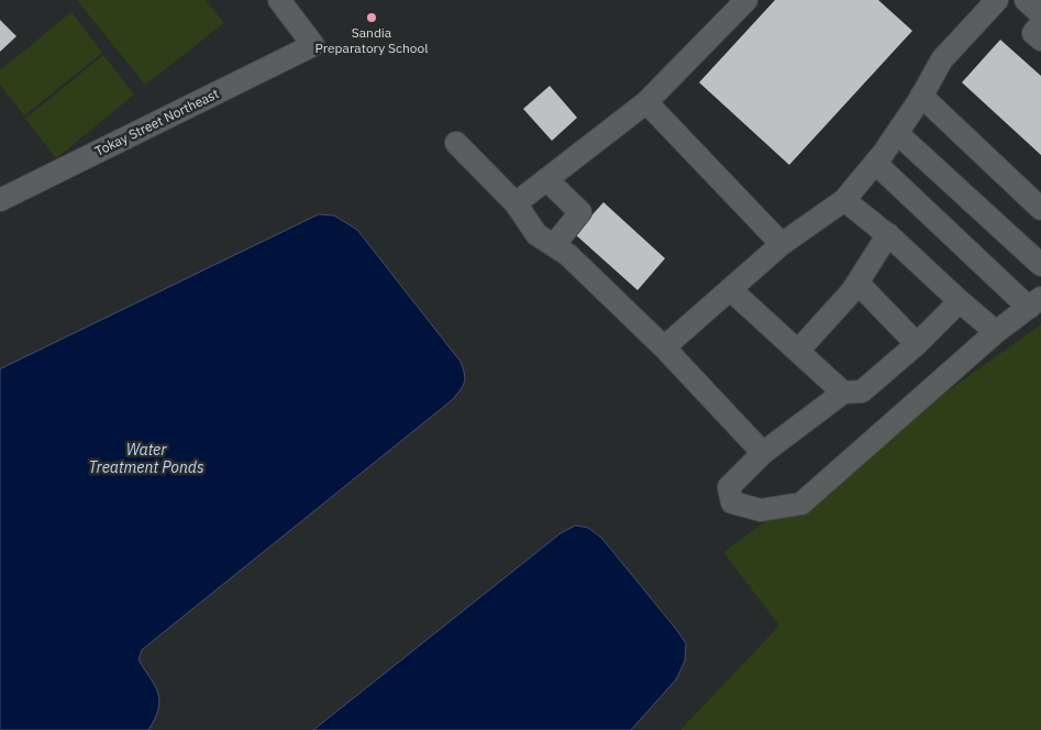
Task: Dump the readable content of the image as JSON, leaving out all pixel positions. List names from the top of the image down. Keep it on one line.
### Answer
{"streets":{"street":["Tokay Street Northeast"]},"water":["Water Treatment Ponds"],"places":["Sandia Preparatory School"]}
